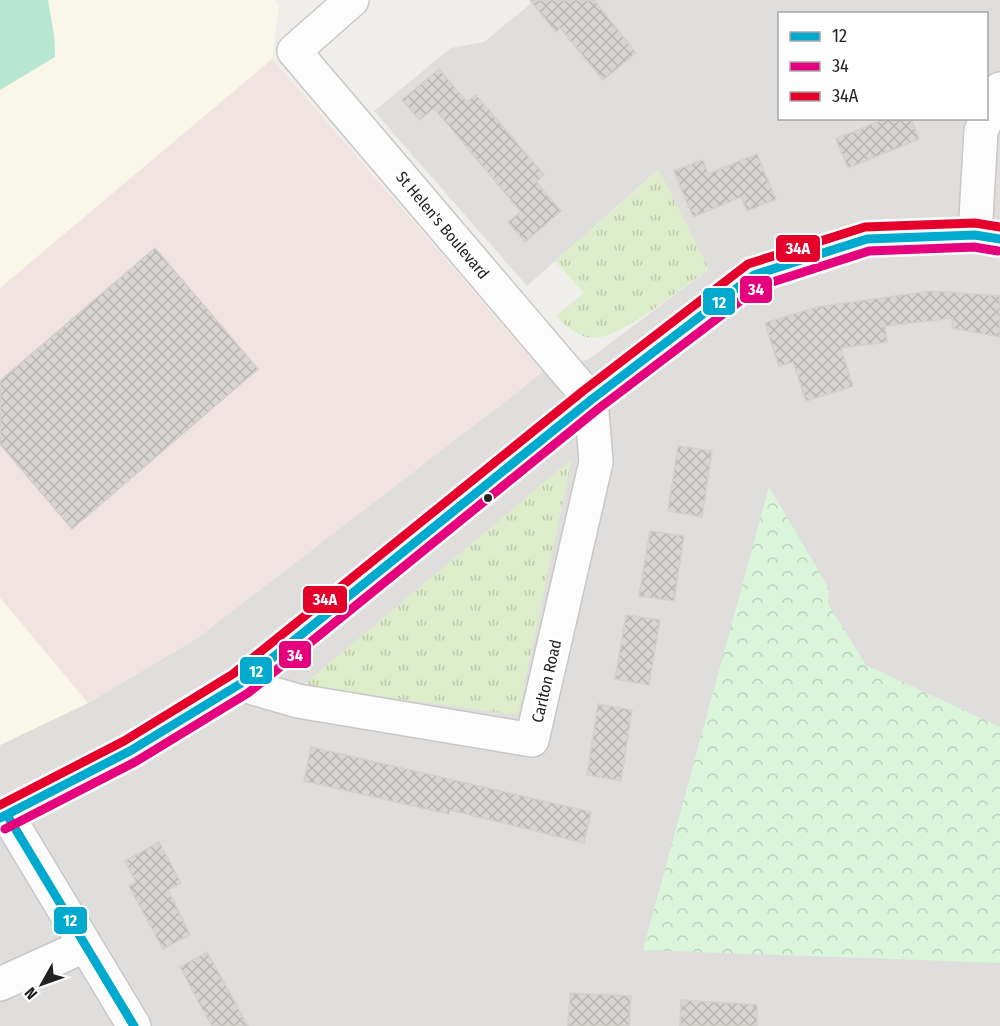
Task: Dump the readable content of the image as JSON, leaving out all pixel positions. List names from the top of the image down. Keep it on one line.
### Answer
{"streets":{"street":["St Helen's Boulevard","Carlton Road"]},"crossings":[["St Helen's Boulevard","Carlton Road"]],"lines":["transit line 34A","transit line 12","transit line 34"],"legend":["12","34","34A"],"north":"bottom left"}
